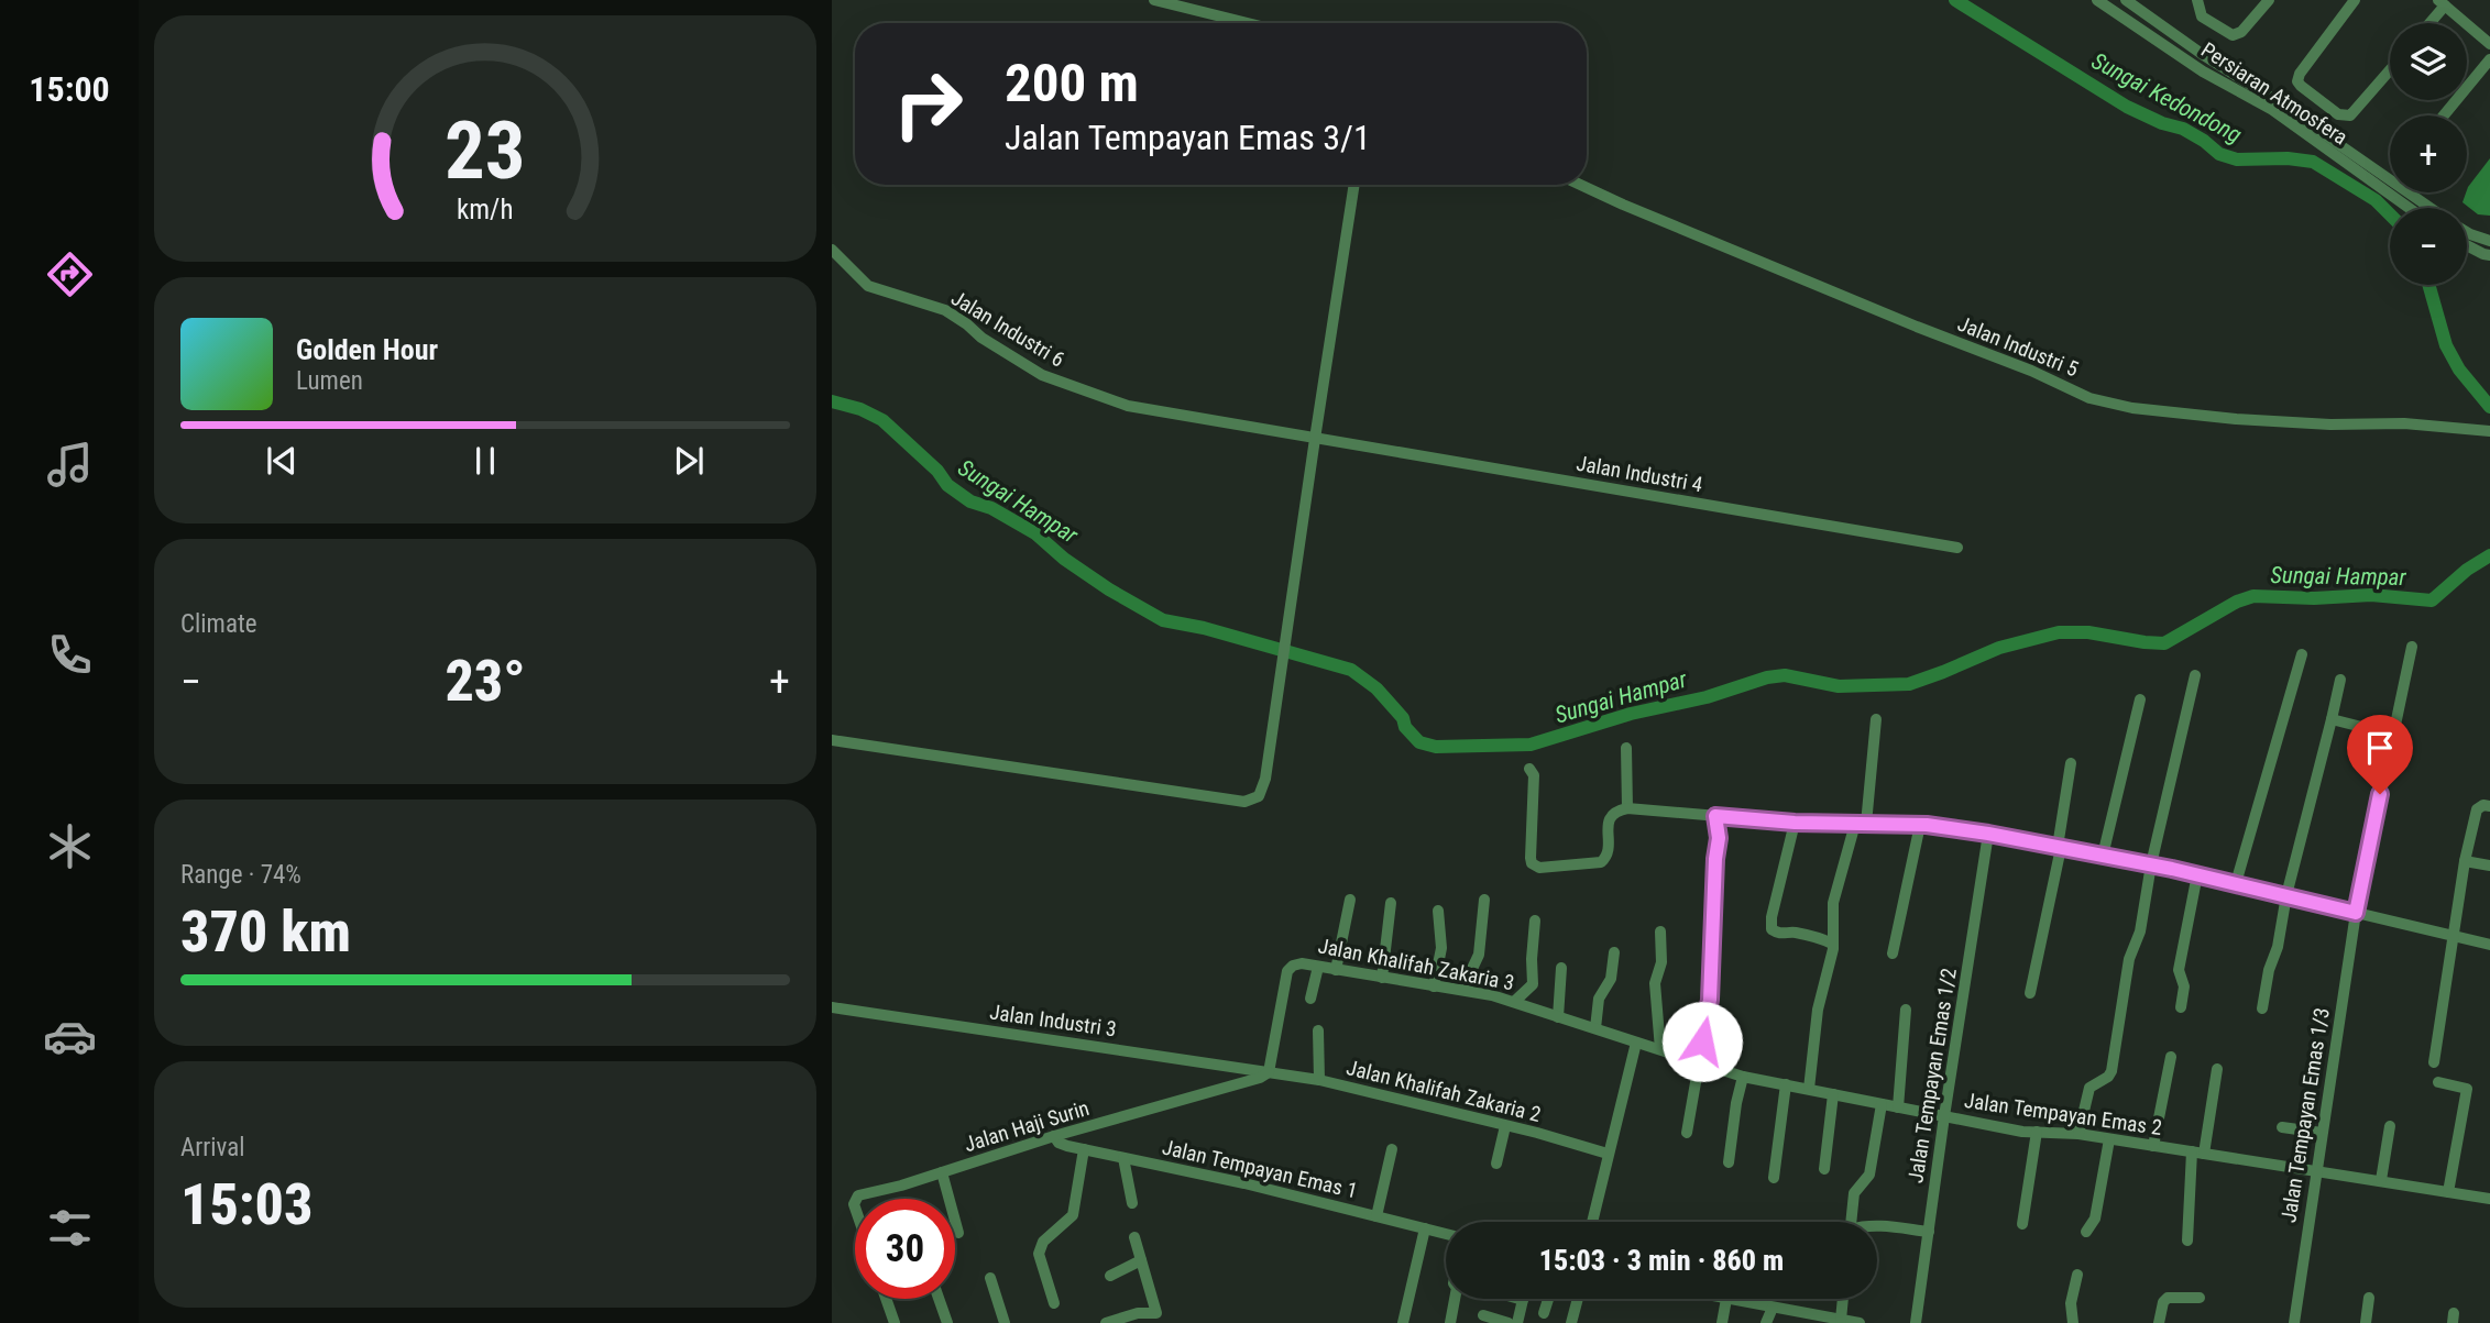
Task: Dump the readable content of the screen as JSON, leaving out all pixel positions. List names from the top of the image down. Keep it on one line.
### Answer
{"streets":{"street":["Persiaran Atmosfera","Jalan Industri 6","Jalan Industri 5","Jalan Industri 4","Jalan Khalifah Zakaria 3","Jalan Industri 3","Jalan Tempayan Emas 1/2","Jalan Khalifah Zakaria 2","Jalan Tempayan Emas 2","Jalan Tempayan Emas 1/3","Jalan Haji Surin","Jalan Tempayan Emas 1"]},"crossings":[["Jalan Industri 6","Jalan Industri 4"],["Jalan Khalifah Zakaria 3","Jalan Industri 3"],["Jalan Khalifah Zakaria 3","Jalan Khalifah Zakaria 2"],["Jalan Khalifah Zakaria 3","Jalan Tempayan Emas 2"],["Jalan Khalifah Zakaria 3","Jalan Haji Surin"],["Jalan Industri 3","Jalan Khalifah Zakaria 2"],["Jalan Industri 3","Jalan Haji Surin"],["Jalan Tempayan Emas 1/2","Jalan Tempayan Emas 2"],["Jalan Khalifah Zakaria 2","Jalan Haji Surin"],["Jalan Tempayan Emas 2","Jalan Tempayan Emas 1/3"],["Jalan Haji Surin","Jalan Tempayan Emas 1"]],"water":["Sungai Kedondong","Sungai Hampar"],"page":{"tabs":"15:00","map_buttons":["+","−"],"turn":["200 m","Jalan Tempayan Emas 3/1"],"song":["Golden Hour","Lumen"],"tile":["Climate",["Range · 74%","370 km"],["Arrival","15:03"]],"heat":["−","23°","+"],"limit":"30","trip":"15:03 · 3 min · 860 m","gauge":["23","km/h"]}}
